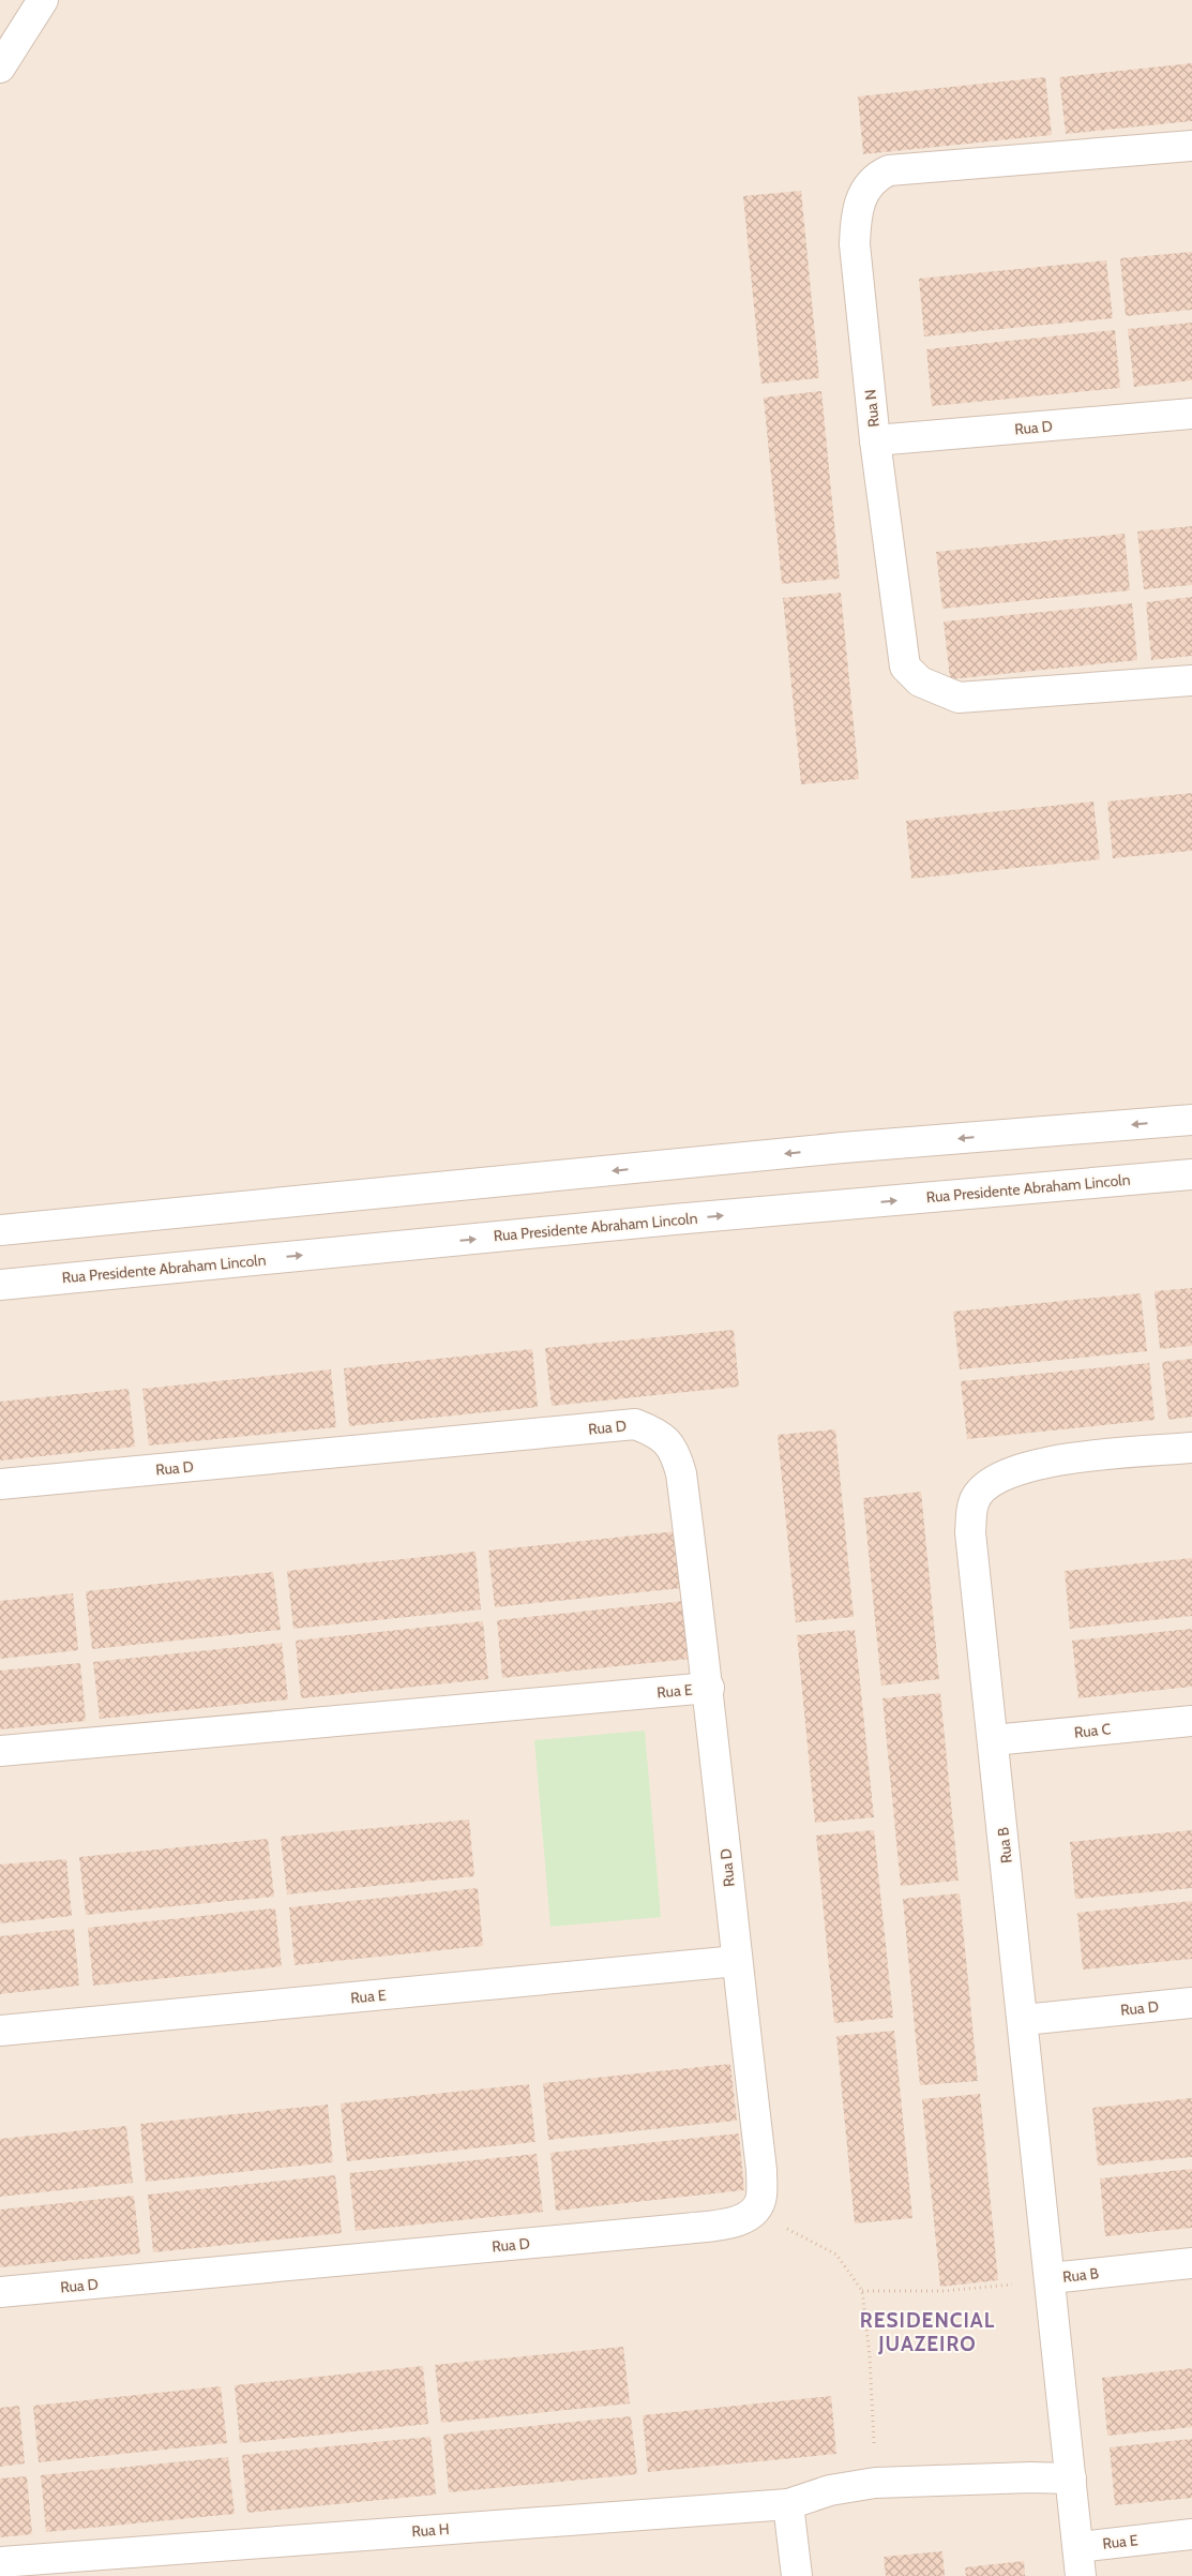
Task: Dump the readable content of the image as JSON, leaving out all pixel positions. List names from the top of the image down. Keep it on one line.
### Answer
{"streets":{"street":["Rua N","Rua D","Rua Presidente Abraham Lincoln","Rua E","Rua C","Rua B","Rua H"]},"crossings":[["Rua N","Rua D"],["Rua D","Rua E"],["Rua D","Rua B"],["Rua C","Rua B"]],"districts":["RESIDENCIAL JUAZEIRO"]}
